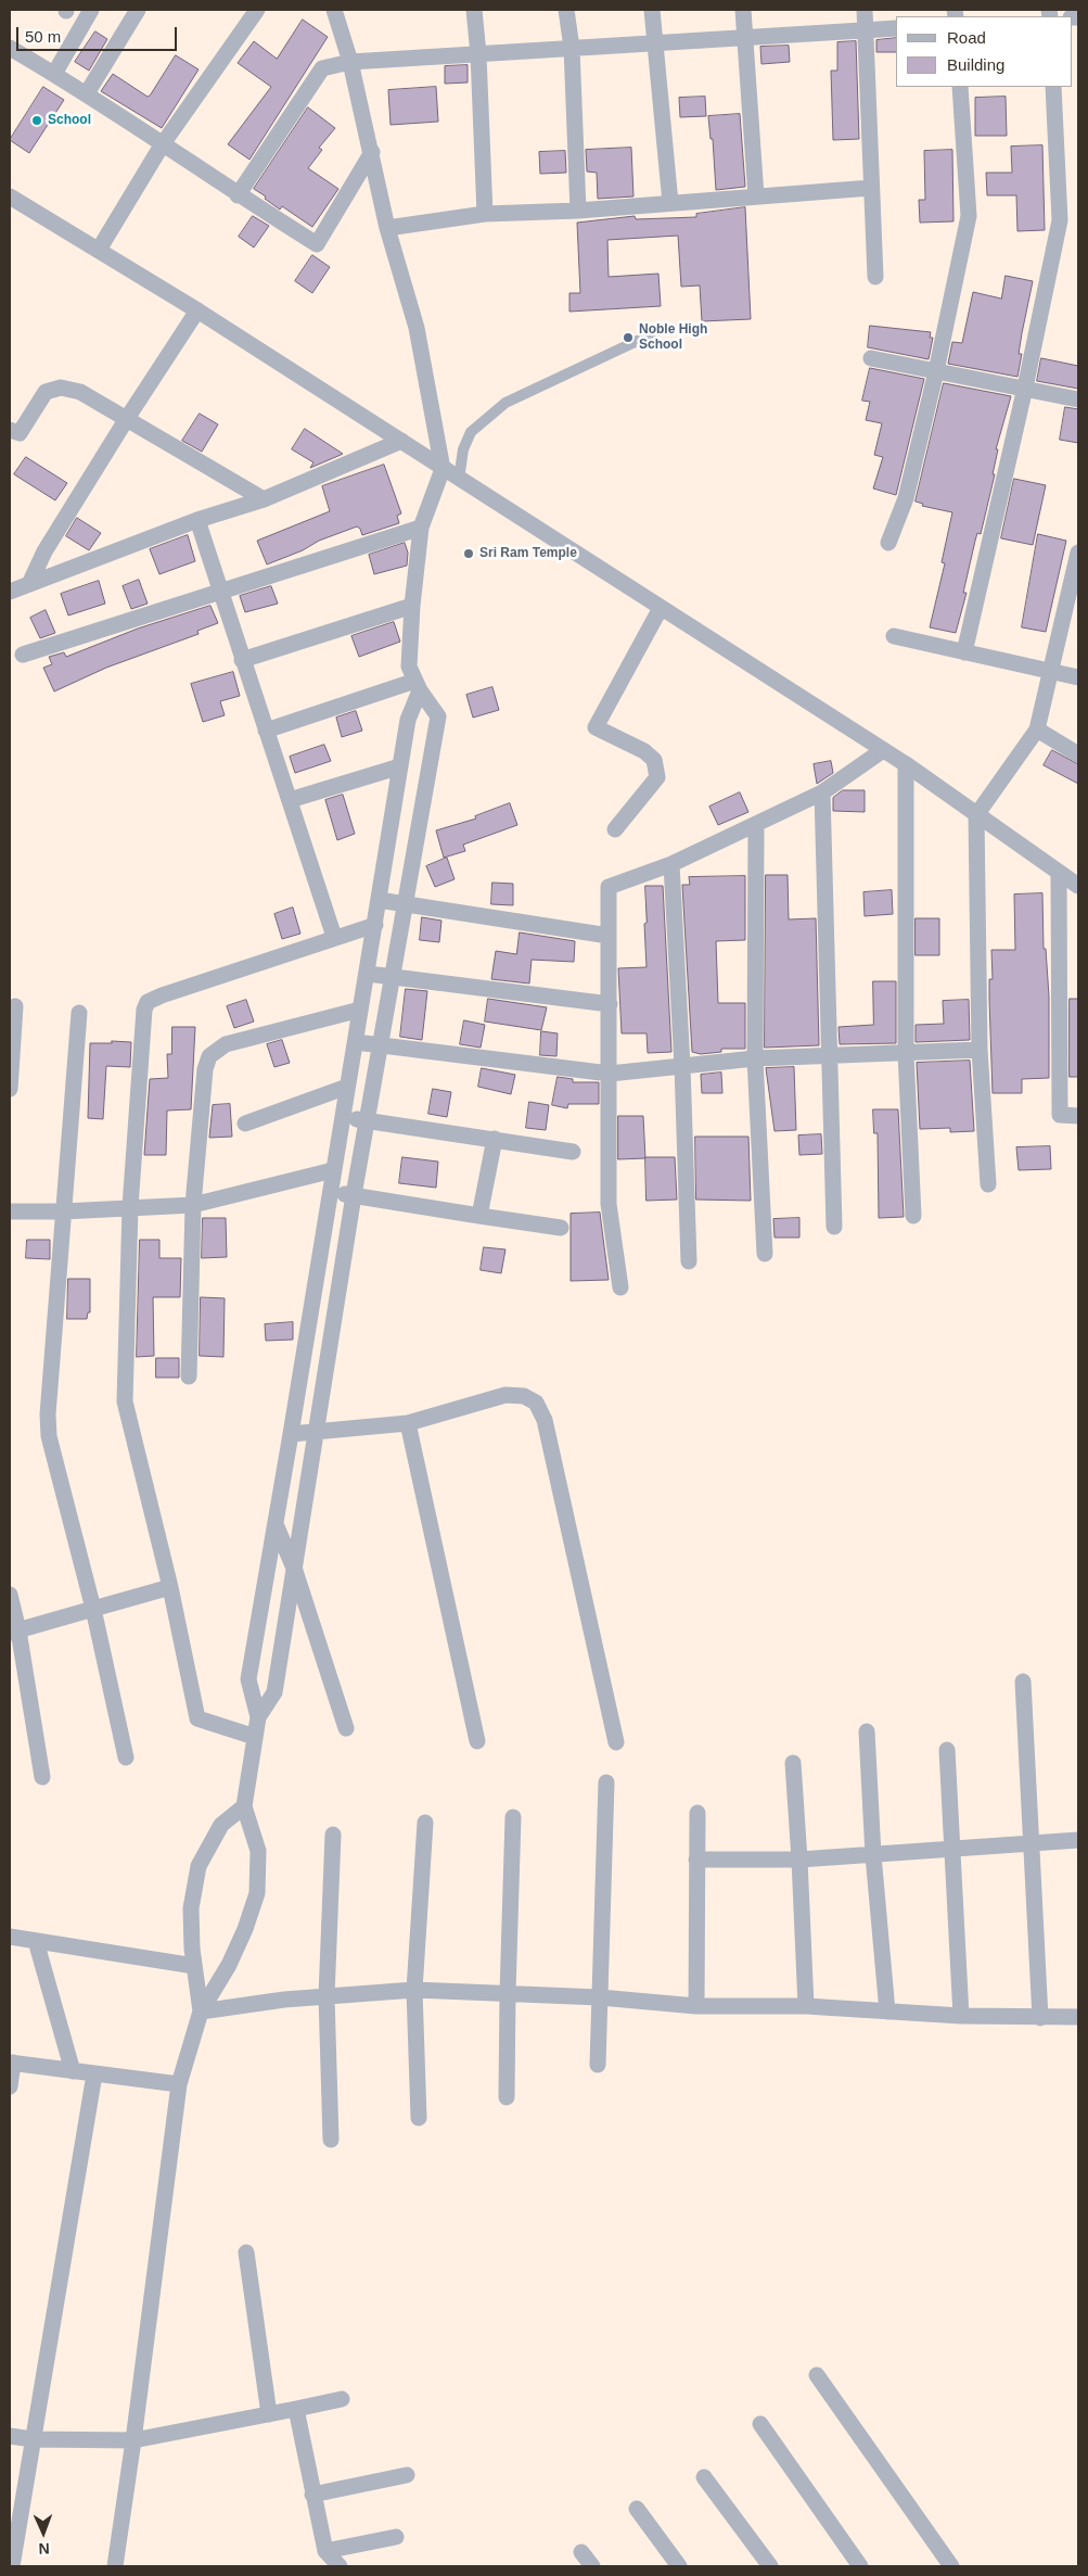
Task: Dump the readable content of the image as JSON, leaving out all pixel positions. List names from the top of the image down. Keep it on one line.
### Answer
{"places":["School","Noble High School","Sri Ram Temple"],"legend":["Road","Building"],"scale_bar":"50 m","north":"bottom"}
